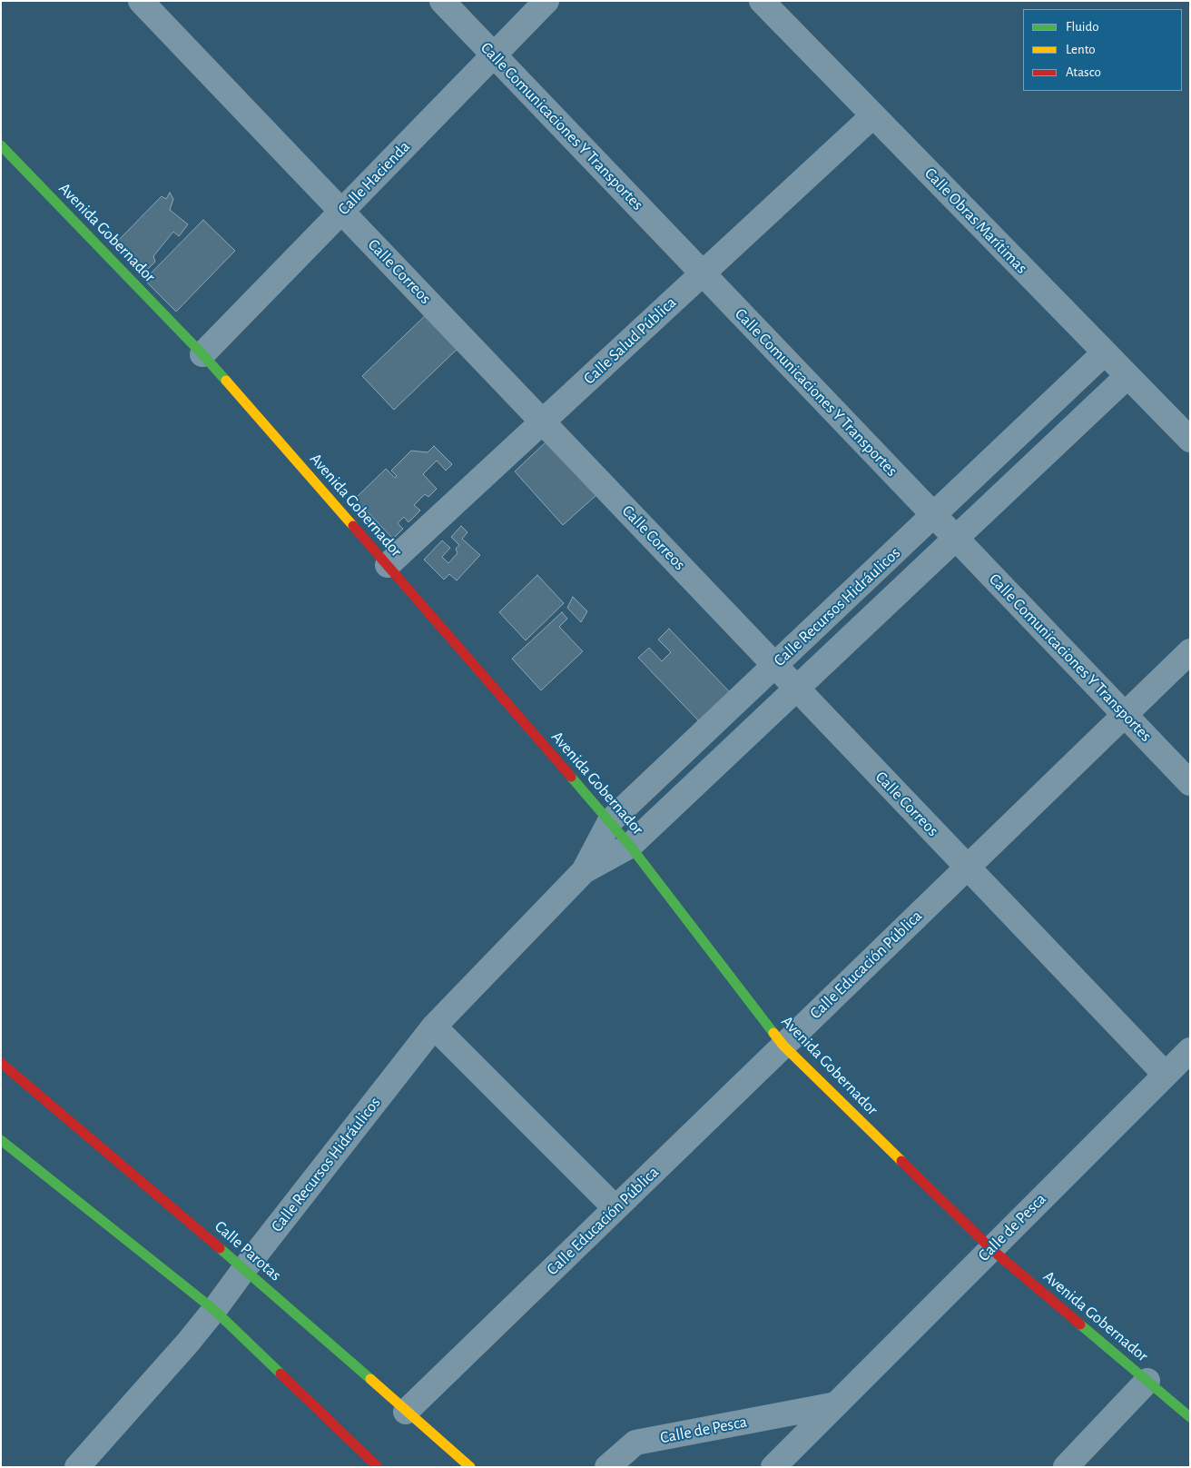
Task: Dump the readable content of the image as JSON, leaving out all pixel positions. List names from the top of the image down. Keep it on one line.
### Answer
{"streets":{"street":["Calle Comunicaciones Y Transportes","Calle Hacienda","Calle Obras Marítimas","Avenida Gobernador","Calle Correos","Calle Salud Pública","Calle Recursos Hidráulicos","Calle Educación Pública","Calle de Pesca","Calle Parotas"]},"crossings":[["Calle Comunicaciones Y Transportes","Calle Hacienda"],["Calle Comunicaciones Y Transportes","Calle Salud Pública"],["Calle Comunicaciones Y Transportes","Calle Recursos Hidráulicos"],["Calle Comunicaciones Y Transportes","Calle Educación Pública"],["Calle Hacienda","Avenida Gobernador"],["Calle Hacienda","Calle Correos"],["Calle Obras Marítimas","Calle Salud Pública"],["Calle Obras Marítimas","Calle Recursos Hidráulicos"],["Avenida Gobernador","Calle Salud Pública"],["Avenida Gobernador","Calle Recursos Hidráulicos"],["Avenida Gobernador","Calle Educación Pública"],["Avenida Gobernador","Calle de Pesca"],["Calle Correos","Calle Salud Pública"],["Calle Correos","Calle Recursos Hidráulicos"],["Calle Correos","Calle Educación Pública"],["Calle Correos","Calle de Pesca"],["Calle Recursos Hidráulicos","Calle Parotas"],["Calle Educación Pública","Calle Parotas"]],"legend":["Fluido","Lento","Atasco"]}
